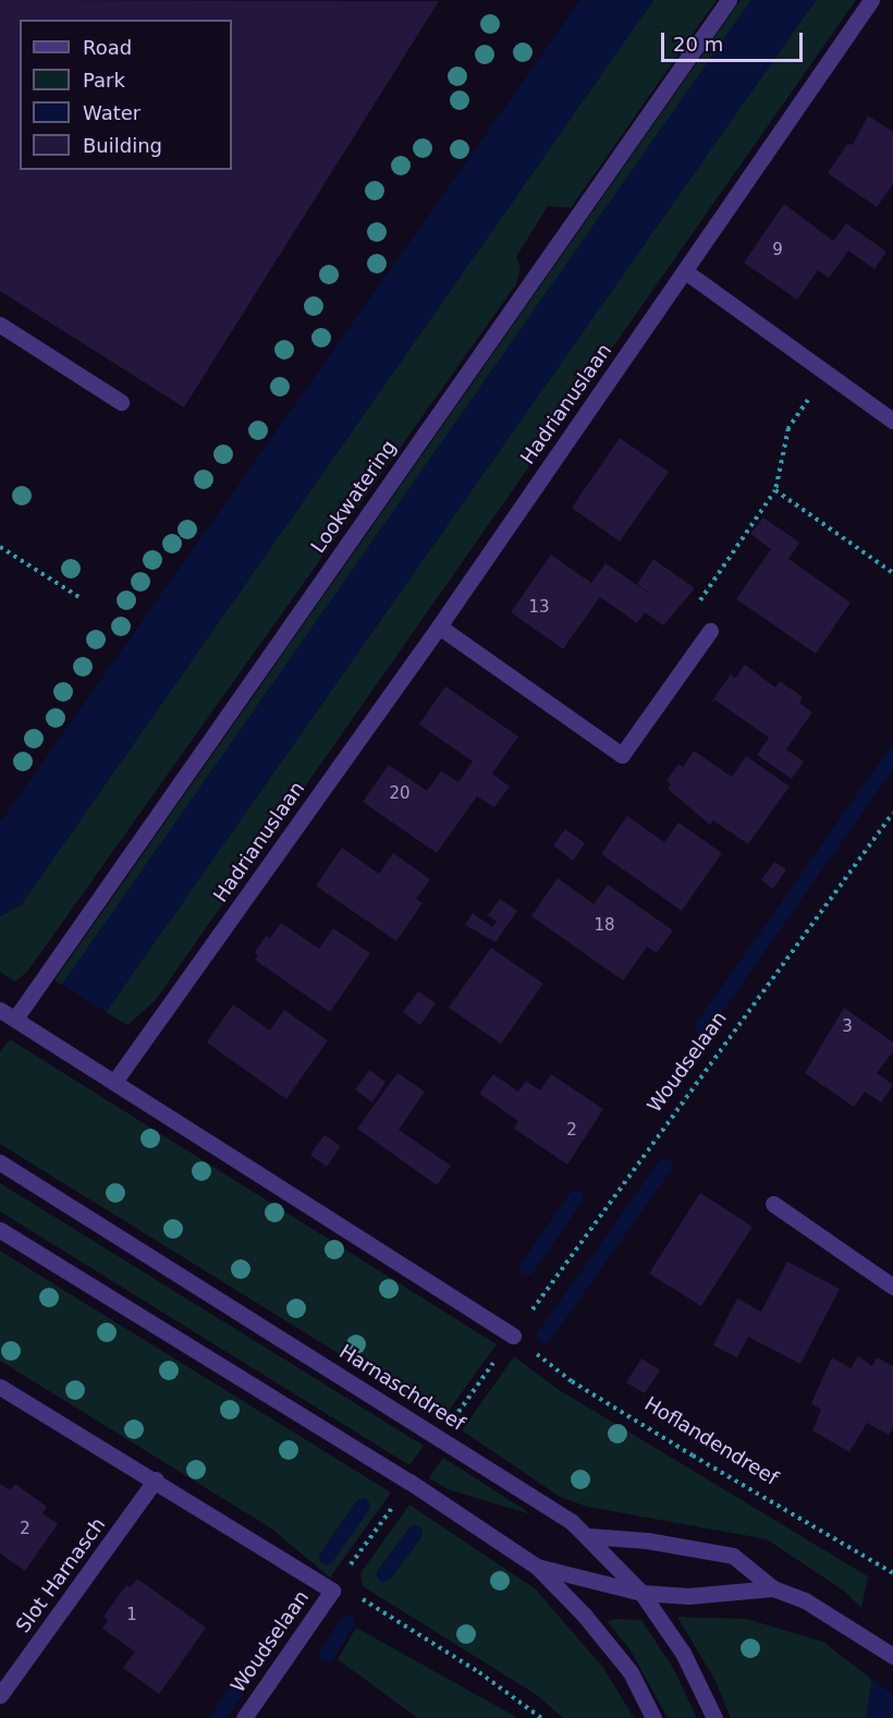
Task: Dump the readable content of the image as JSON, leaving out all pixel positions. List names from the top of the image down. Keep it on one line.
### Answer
{"streets":{"street":["Hadrianuslaan","Lookwatering","Woudselaan","Harnaschdreef","Slot Harnasch"],"path":["Hoflandendreef"]},"crossings":[["Woudselaan","Hoflandendreef"]],"house_numbers":["9","13","20","18","3","2","2","1"],"legend":["Road","Park","Water","Building"],"scale_bar":"20 m"}
